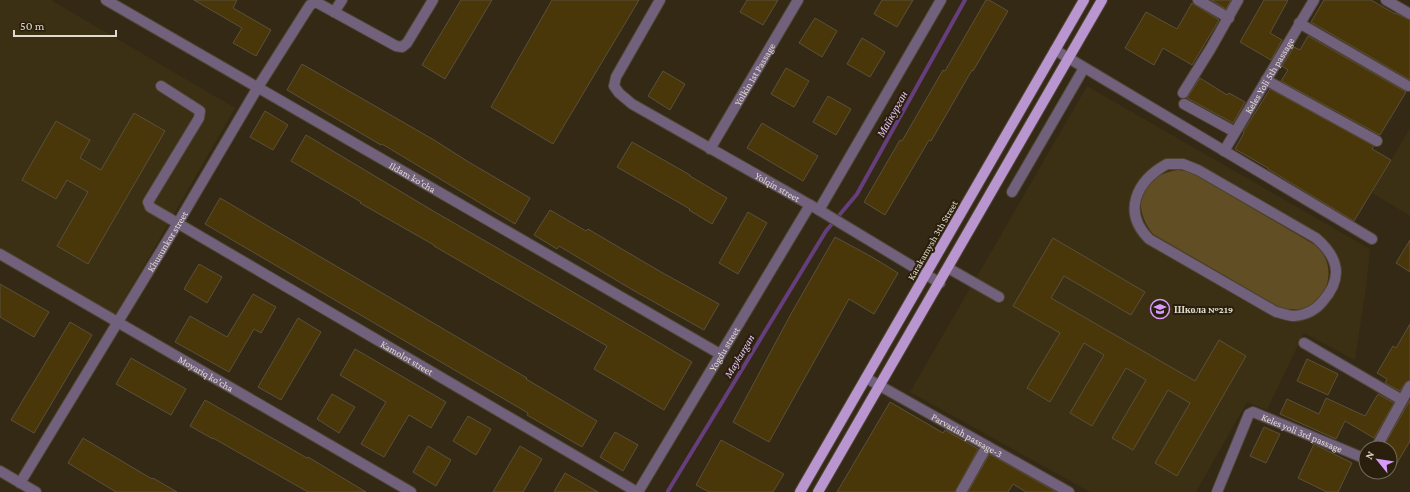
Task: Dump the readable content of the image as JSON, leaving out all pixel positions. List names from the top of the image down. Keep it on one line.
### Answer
{"streets":{"main road":["Karakamysh 3th Street"],"street":["Yolkin 1st Passage","Keles Yoli 5th passage","Ildam ko'cha","Yolqin street","Khusunkor street","Yogdu street","Kamolot street","Moyariq ko'cha","Keles yoli 3rd passage","Parvarish passage-3"]},"crossings":[["Yolkin 1st Passage","Yolqin street"],["Ildam ko'cha","Khusunkor street"],["Ildam ko'cha","Yogdu street"],["Yolqin street","Karakamysh 3th Street"],["Yolqin street","Yogdu street"],["Karakamysh 3th Street","Parvarish passage-3"],["Khusunkor street","Kamolot street"],["Khusunkor street","Moyariq ko'cha"],["Yogdu street","Kamolot street"]],"water":["Майкурган","Maykurgan"],"places":{"school or university":["Школа №219"]},"scale_bar":"50 m","north":"top left"}
